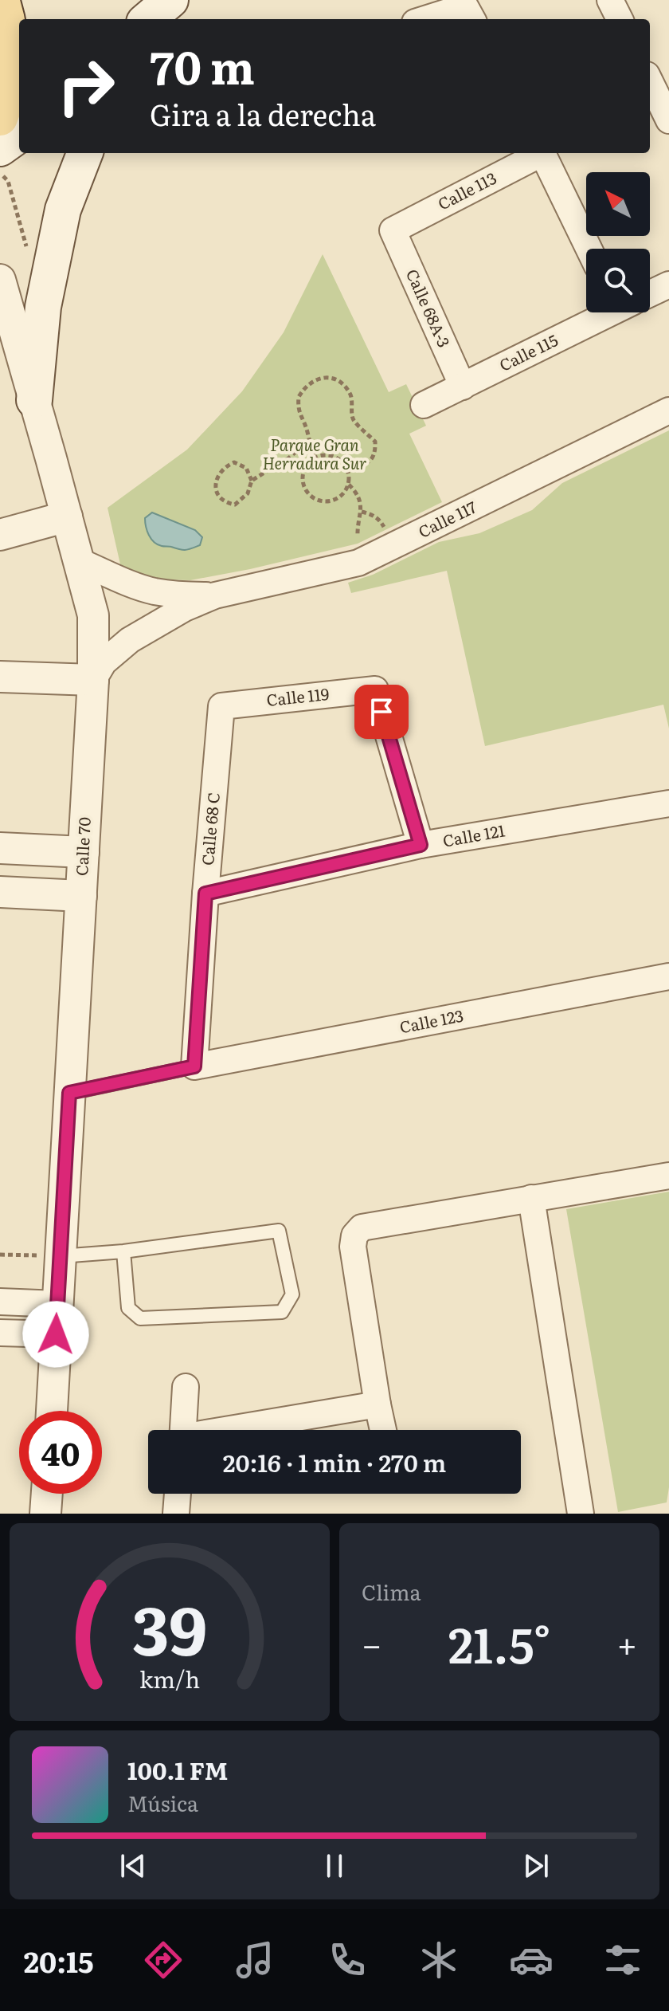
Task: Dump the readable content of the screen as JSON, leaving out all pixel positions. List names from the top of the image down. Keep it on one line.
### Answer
{"streets":{"street":["Calle 113","Calle 68A-3","Calle 115","Calle 117","Calle 119","Calle 68 C","Calle 121","Calle 70","Calle 123"]},"crossings":[["Calle 113","Calle 68A-3"],["Calle 68A-3","Calle 115"],["Calle 117","Calle 70"],["Calle 119","Calle 68 C"],["Calle 119","Calle 121"],["Calle 68 C","Calle 121"],["Calle 68 C","Calle 123"]],"parks":["Parque Gran Herradura Sur"],"north":"top left","page":{"turn":["70 m","Gira a la derecha"],"limit":"40","trip":"20:16 · 1 min · 270 m","tile":"Clima","heat":["−","21.5°","+"],"song":["100.1 FM","Música"],"tabs":"20:15","gauge":["39","km/h"]}}
